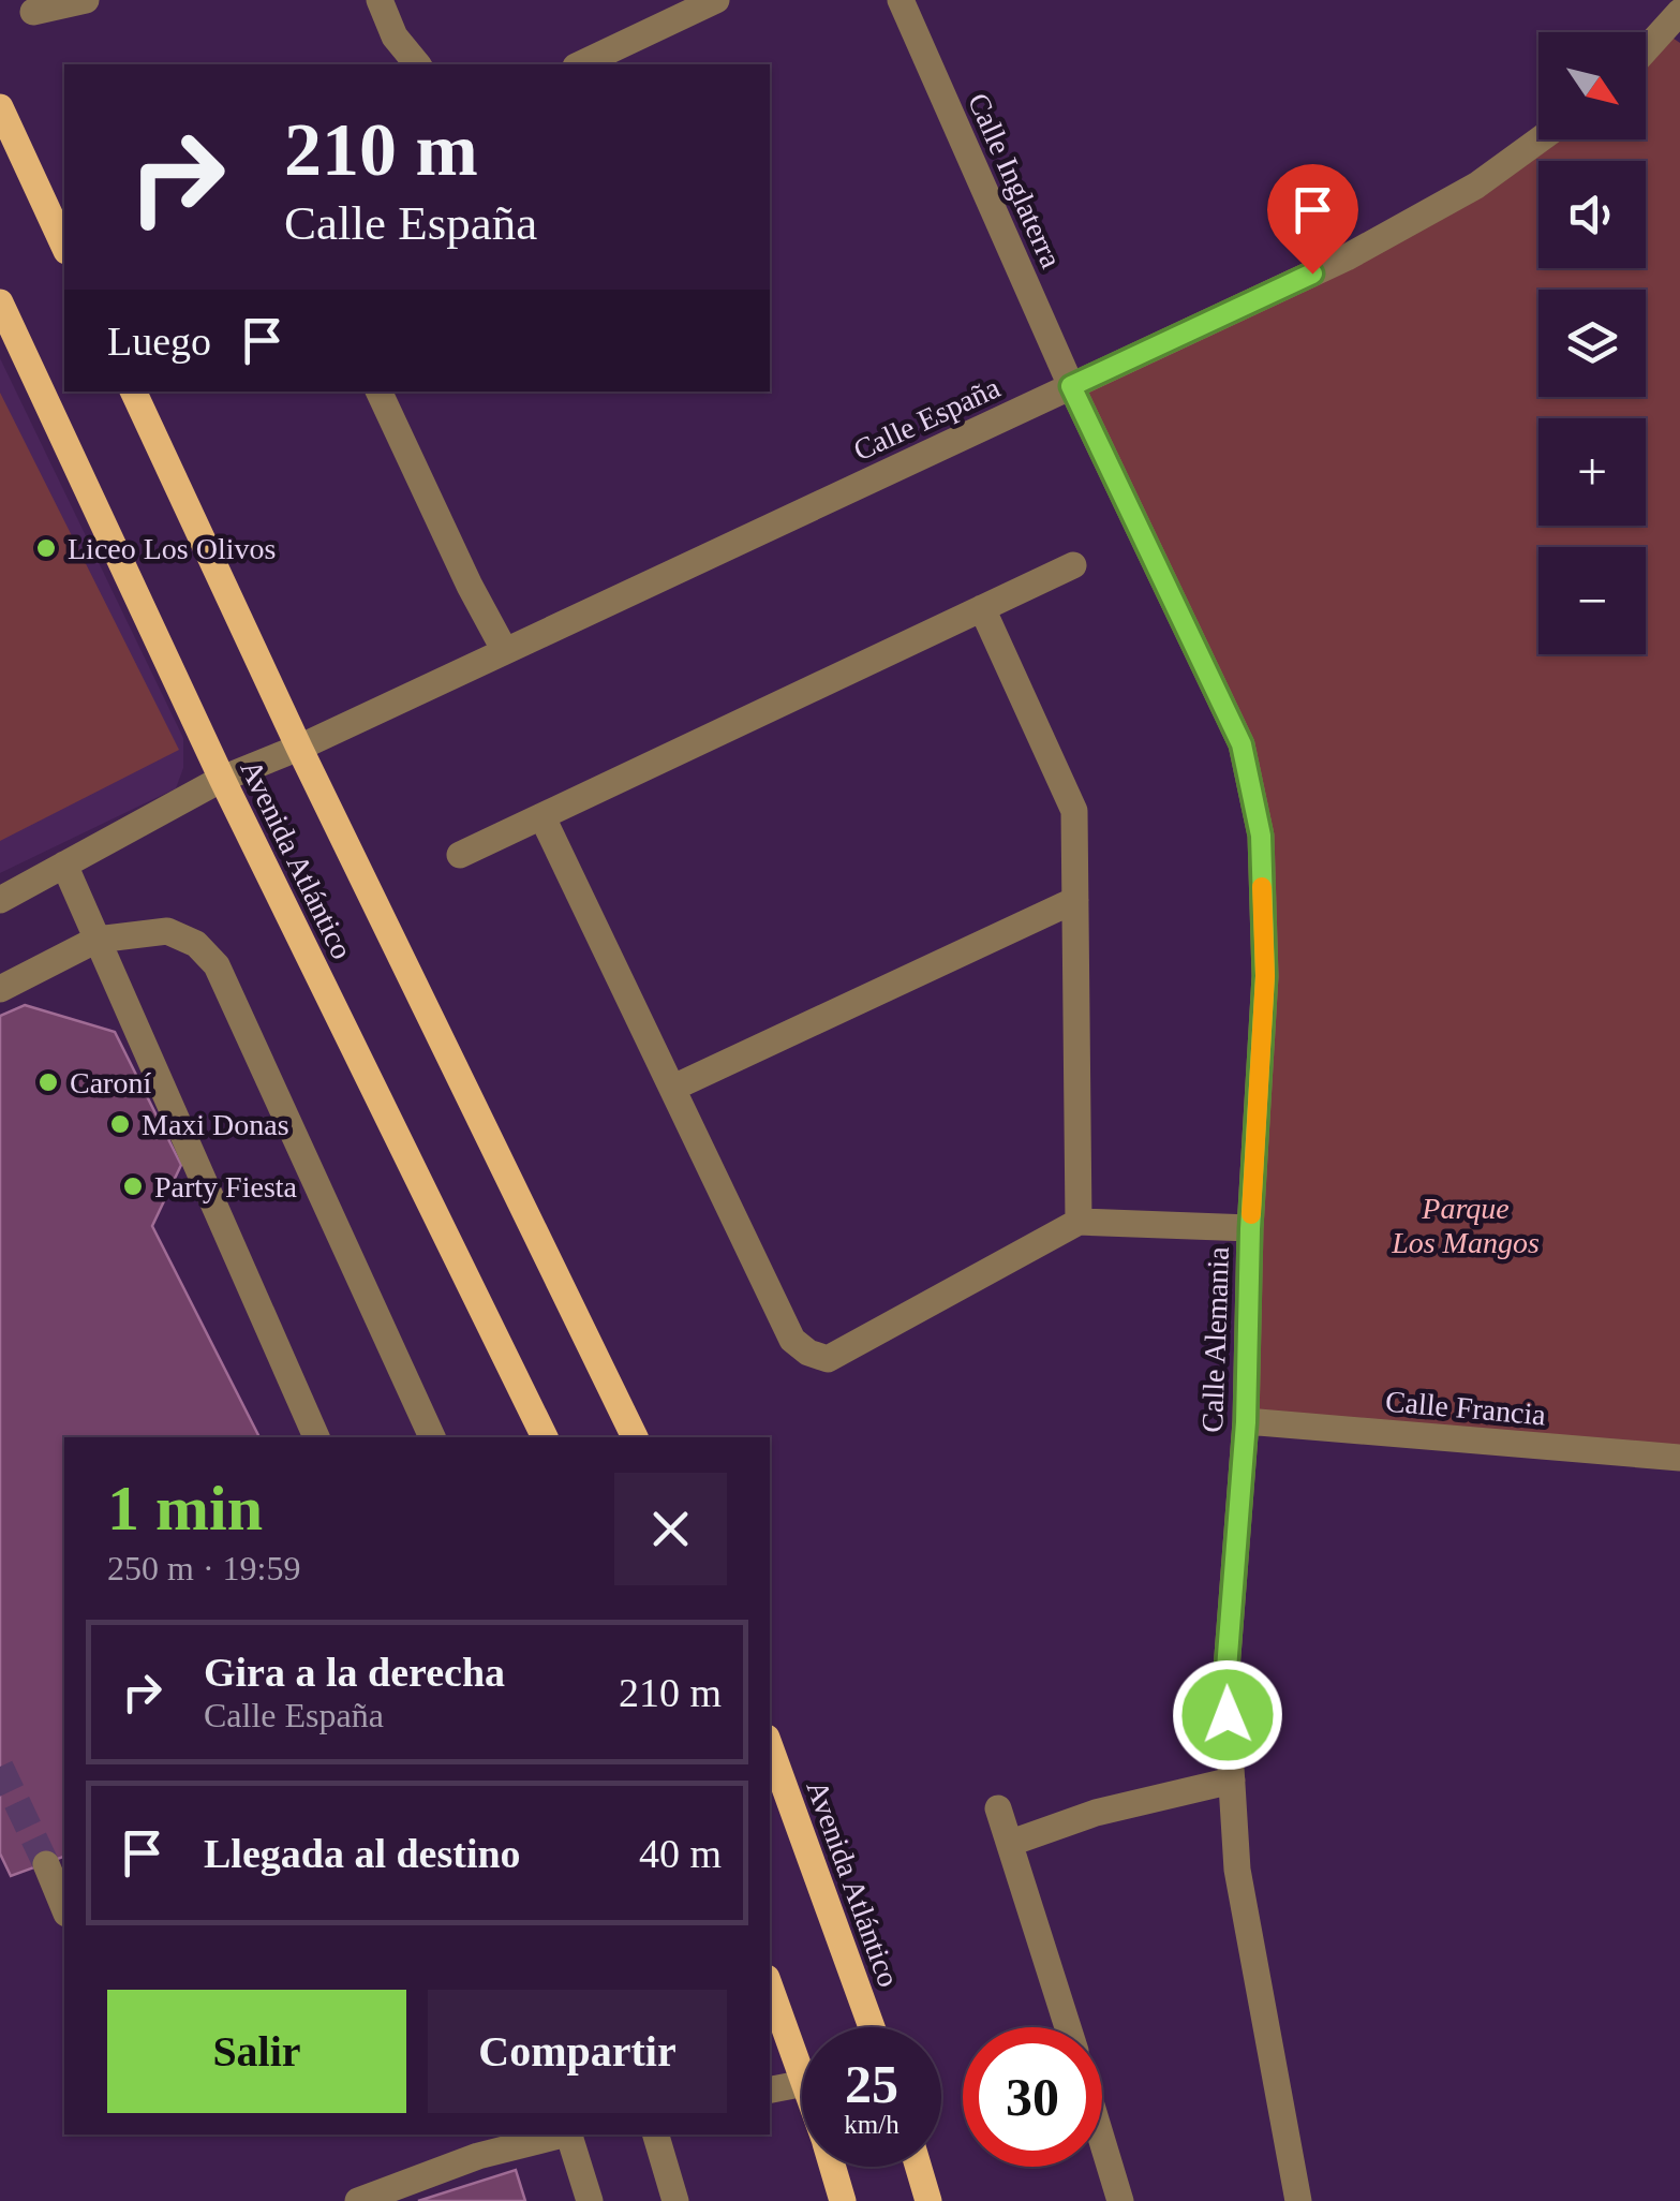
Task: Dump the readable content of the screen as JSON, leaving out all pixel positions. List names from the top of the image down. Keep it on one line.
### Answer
{"streets":{"main road":["Avenida Atlántico"],"street":["Calle Inglaterra","Calle España","Calle Alemania","Calle Francia"]},"crossings":[["Calle Inglaterra","Calle España"],["Calle Inglaterra","Calle Alemania"],["Calle España","Avenida Atlántico"],["Calle España","Calle Alemania"],["Calle Alemania","Calle Francia"]],"parks":["Parque Los Mangos"],"places":["Liceo Los Olivos","Caroní","Maxi Donas","Party Fiesta"],"north":"bottom right","page":{"map_buttons":["+","−"],"turn":["210 m","Calle España"],"then":"Luego","heading":["1 min","250 m · 19:59"],"list":[{"name":"Gira a la derecha","note":"Calle España","value":"210 m"},{"name":"Llegada al destino","value":"40 m"}],"buttons":["Salir","Compartir"],"speed":"25 km/h","limit":"30"}}
